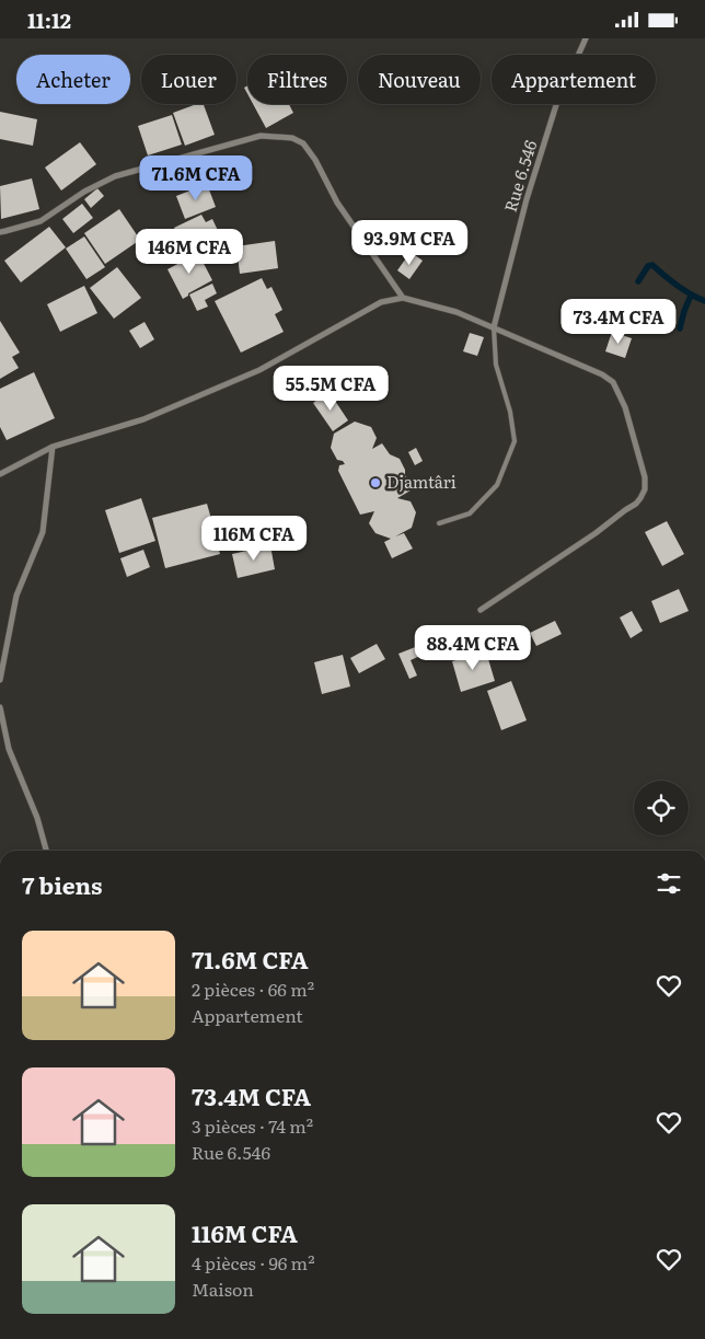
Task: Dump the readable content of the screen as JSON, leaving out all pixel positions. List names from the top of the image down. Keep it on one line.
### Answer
{"streets":{"street":["Rue 6.546"]},"places":["Djamtâri"],"page":{"status":"11:12","chip":["Acheter","Louer","Filtres","Nouveau","Appartement"],"price":["71.6M CFA","93.9M CFA","146M CFA","73.4M CFA","55.5M CFA","116M CFA","88.4M CFA"],"heading":"7 biens","list":[{"name":"71.6M CFA","note":"2 pièces · 66 m² · Appartement"},{"name":"73.4M CFA","note":"3 pièces · 74 m² · Rue 6.546"},{"name":"116M CFA","note":"4 pièces · 96 m² · Maison"}]}}
